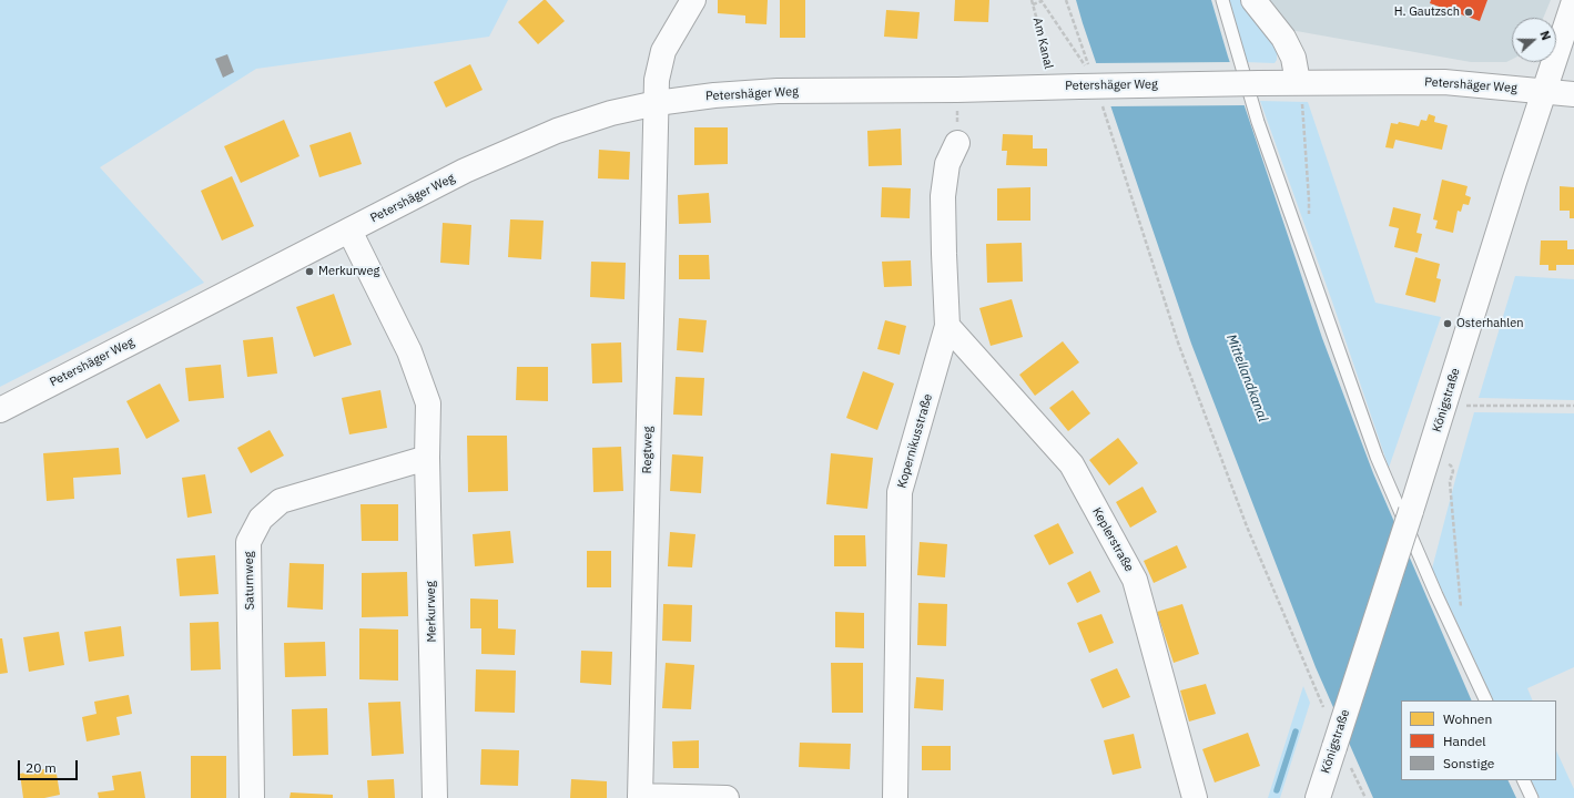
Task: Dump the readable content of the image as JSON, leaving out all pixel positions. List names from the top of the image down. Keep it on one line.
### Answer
{"streets":{"street":["Petershäger Weg","Königstraße","Kopernikusstraße","Regtweg","Keplerstraße","Saturnweg","Merkurweg"],"path":["Am Kanal"]},"crossings":[["Am Kanal","Petershäger Weg"],["Petershäger Weg","Königstraße"],["Petershäger Weg","Regtweg"],["Petershäger Weg","Merkurweg"],["Kopernikusstraße","Keplerstraße"],["Saturnweg","Merkurweg"]],"water":["Mittellandkanal"],"places":["H. Gautzsch","Merkurweg","Osterhahlen"],"legend":["Wohnen","Handel","Sonstige"],"scale_bar":"20 m","north":"right"}
